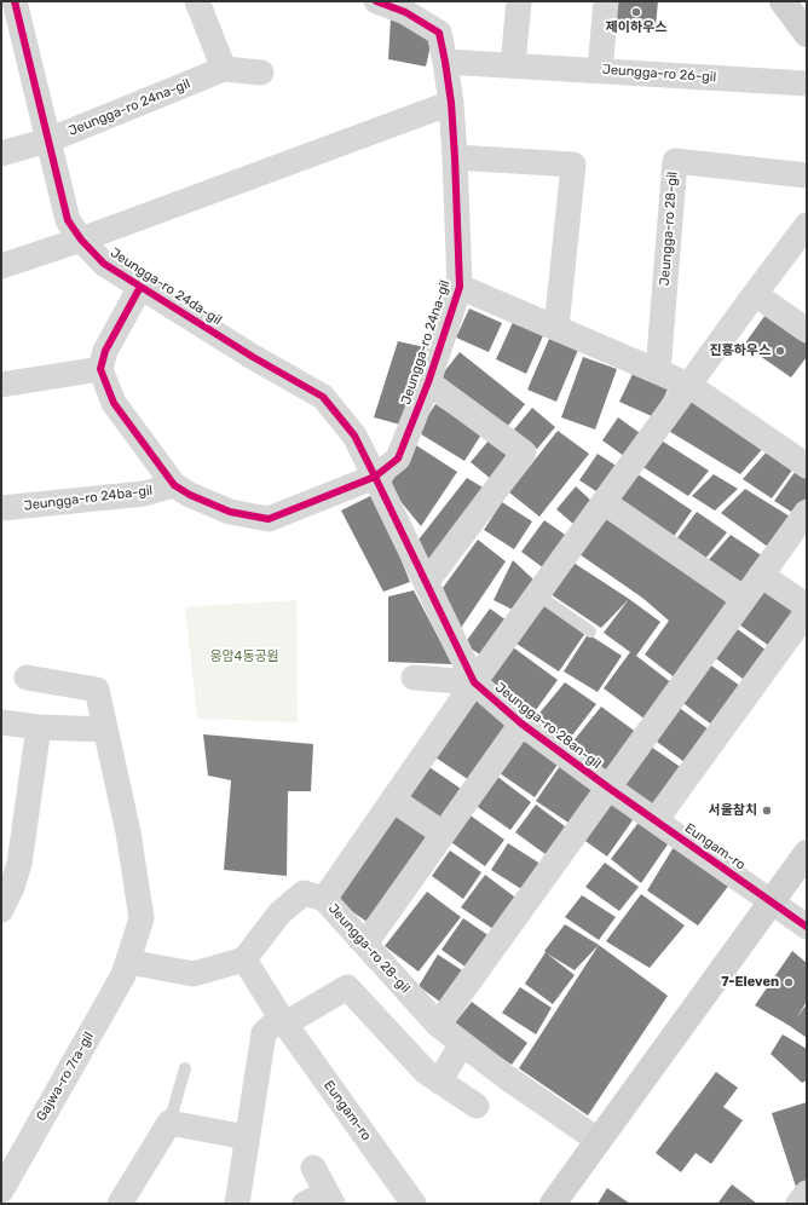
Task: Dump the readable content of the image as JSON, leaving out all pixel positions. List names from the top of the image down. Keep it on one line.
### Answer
{"streets":{"street":["Jeungga-ro 26-gil","Jeungga-ro 24na-gil","Jeungga-ro 28-gil","Jeungga-ro 24da-gil","Jeungga-ro 24ba-gil","Jeungga-ro 28an-gil","Eungam-ro","Gajwa-ro 7ra-gil"]},"crossings":[["Jeungga-ro 26-gil","Jeungga-ro 24na-gil"],["Jeungga-ro 24na-gil","Jeungga-ro 24da-gil"],["Jeungga-ro 24na-gil","Jeungga-ro 24ba-gil"],["Jeungga-ro 28-gil","Jeungga-ro 28an-gil"],["Jeungga-ro 24da-gil","Jeungga-ro 24ba-gil"],["Jeungga-ro 28an-gil","Eungam-ro"]],"parks":["응암4동공원"],"places":["제이하우스","진흥하우스","서울참치","7-Eleven"]}
